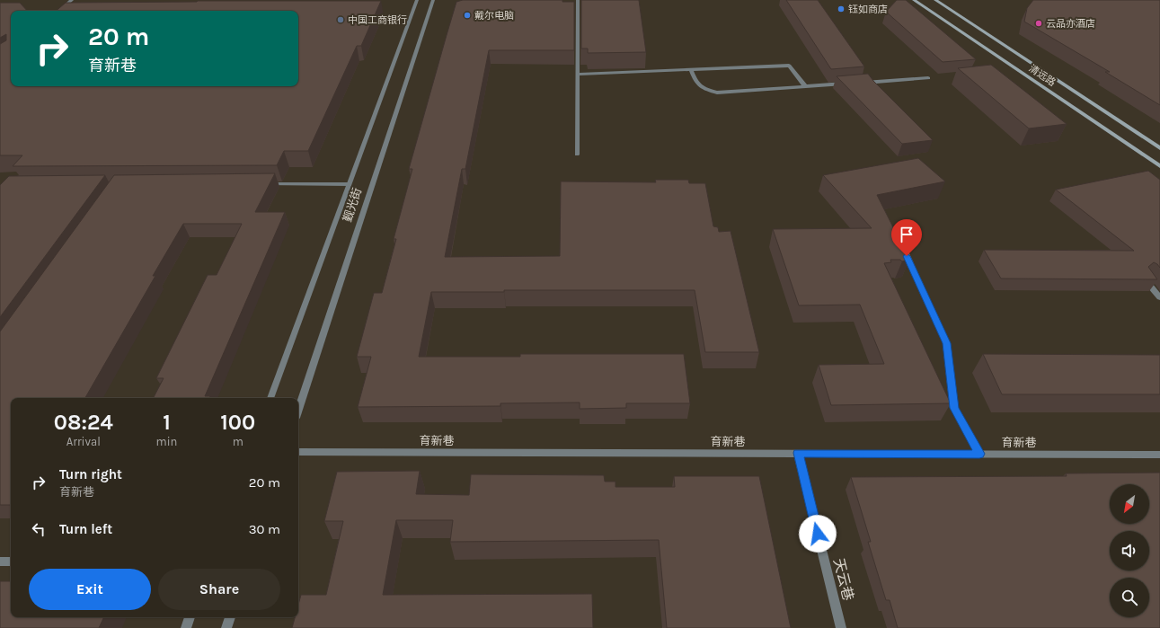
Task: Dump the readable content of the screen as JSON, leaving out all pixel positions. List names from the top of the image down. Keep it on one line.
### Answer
{"streets":{"main road":["清远路"],"street":["觐光街","育新巷","天云巷"]},"crossings":[["育新巷","天云巷"]],"places":["钰如商店","戴尔电脑","中国工商银行","云品亦酒店"],"north":"bottom left","page":{"turn":["20 m","育新巷"],"eta":["08:24","Arrival","1","min","100","m"],"list":[{"name":"Turn right","note":"育新巷","value":"20 m"},{"name":"Turn left","value":"30 m"}],"buttons":["Exit","Share"]}}
